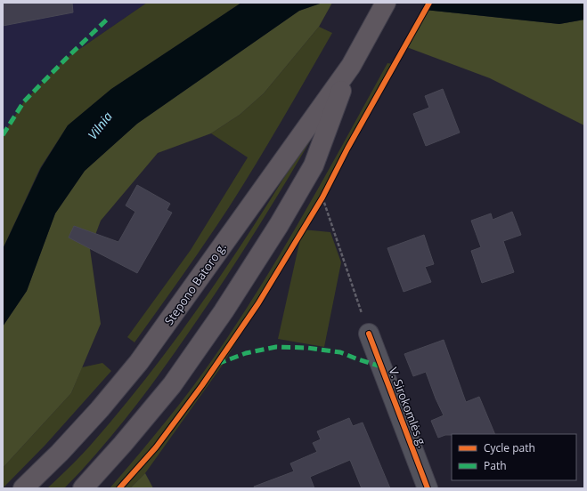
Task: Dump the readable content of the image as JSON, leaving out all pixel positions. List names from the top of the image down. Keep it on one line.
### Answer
{"streets":{"main road":["Stepono Batoro g."],"street":["V. Sirokomlės g."]},"water":["Vilnia"],"legend":["Cycle path","Path"]}
